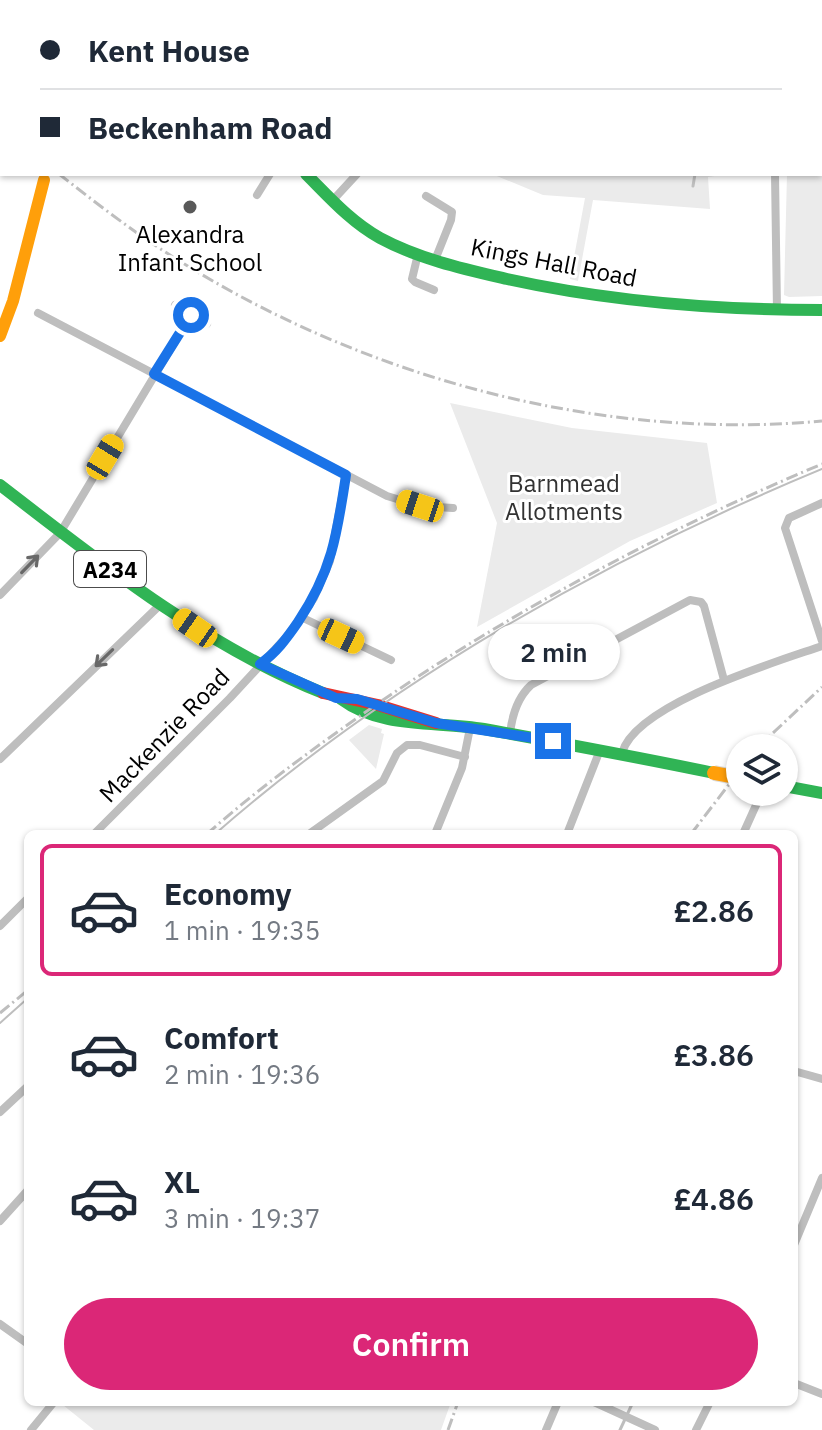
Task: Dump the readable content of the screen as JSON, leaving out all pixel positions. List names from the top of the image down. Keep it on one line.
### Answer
{"streets":{"main road":["Kings Hall Road","A234"],"street":["Mackenzie Road"]},"crossings":[["A234","Mackenzie Road"]],"parks":["Barnmead Allotments"],"places":["Alexandra Infant School"],"page":{"banner":["Kent House","Beckenham Road"],"bubble":"2 min","list":[{"name":"Economy","note":"1 min · 19:35","value":"£2.86"},{"name":"Comfort","note":"2 min · 19:36","value":"£3.86"},{"name":"XL","note":"3 min · 19:37","value":"£4.86"}],"buttons":"Confirm"}}
